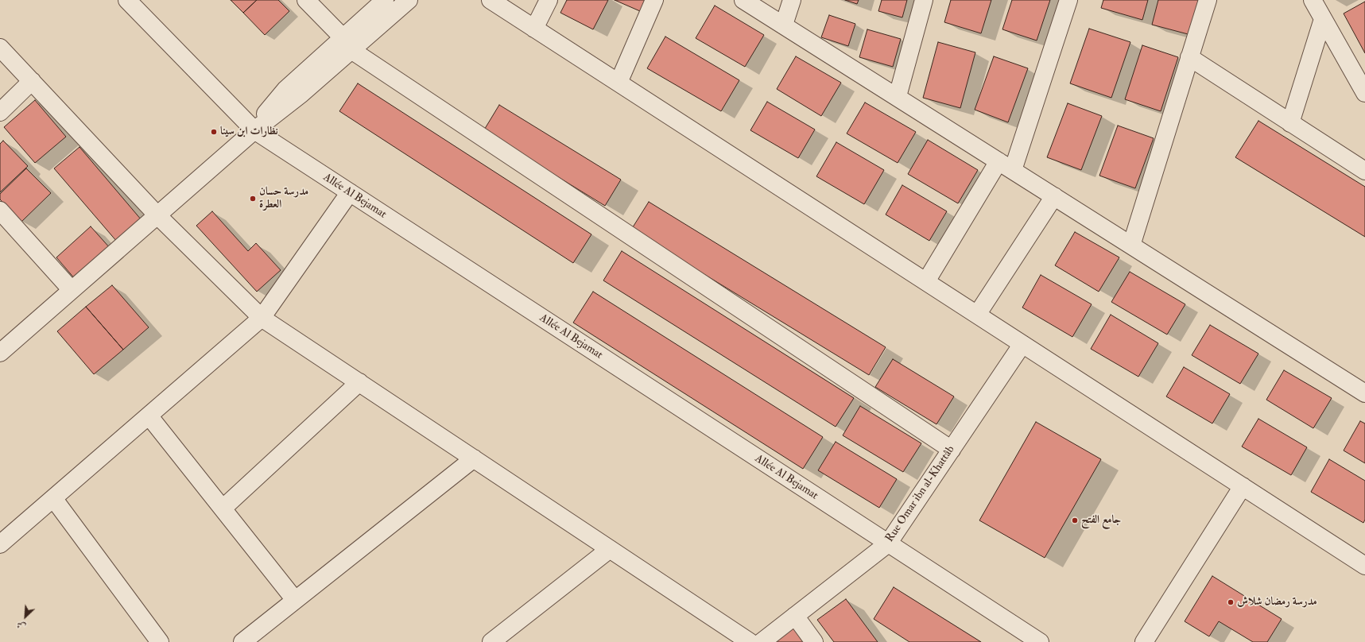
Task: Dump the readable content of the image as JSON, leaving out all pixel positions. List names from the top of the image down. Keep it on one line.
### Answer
{"streets":{"street":["Allée Al Bejamat","Rue Omar ibn al-Khattâb"]},"crossings":[["Allée Al Bejamat","Rue Omar ibn al-Khattâb"]],"places":["نظارات ابن سينا","مدرسة حسان العطرة","جامع الفتح","مدرسة رمضان شلاش"],"north":"bottom left"}
